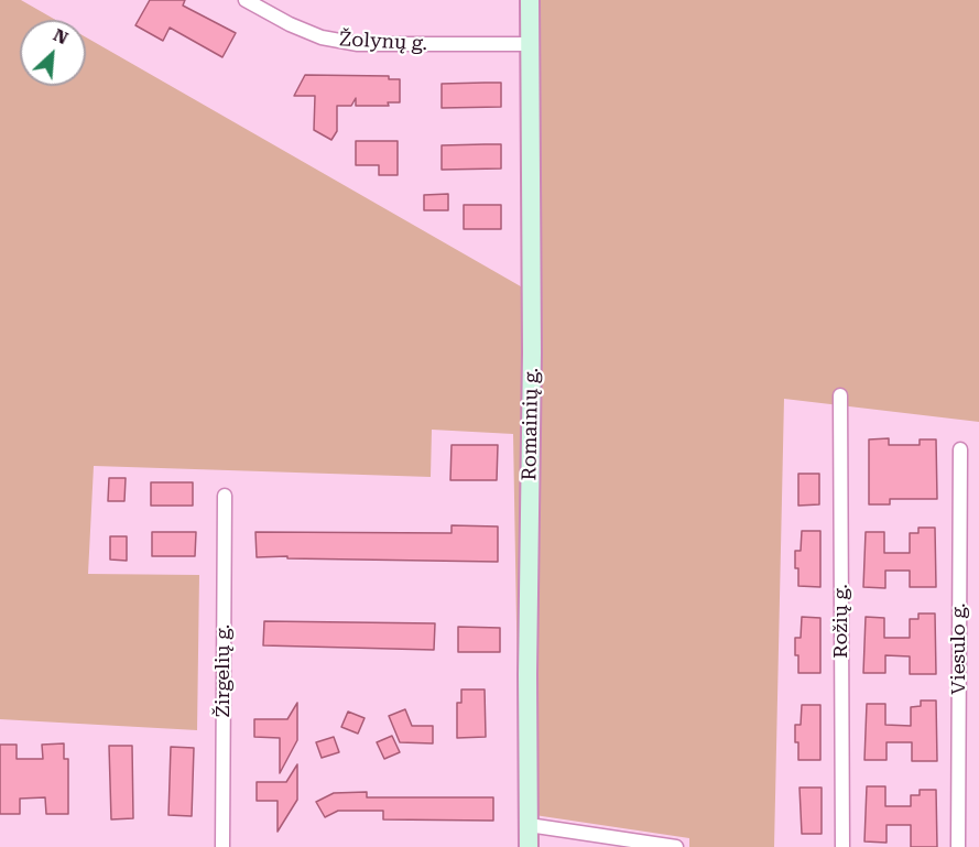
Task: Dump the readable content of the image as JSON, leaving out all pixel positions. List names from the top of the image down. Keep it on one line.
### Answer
{"streets":{"main road":["Romainių g."],"street":["Žolynų g.","Rožių g.","Viesulo g.","Žirgelių g."]},"crossings":[["Žolynų g.","Romainių g."]],"north":"top right"}
